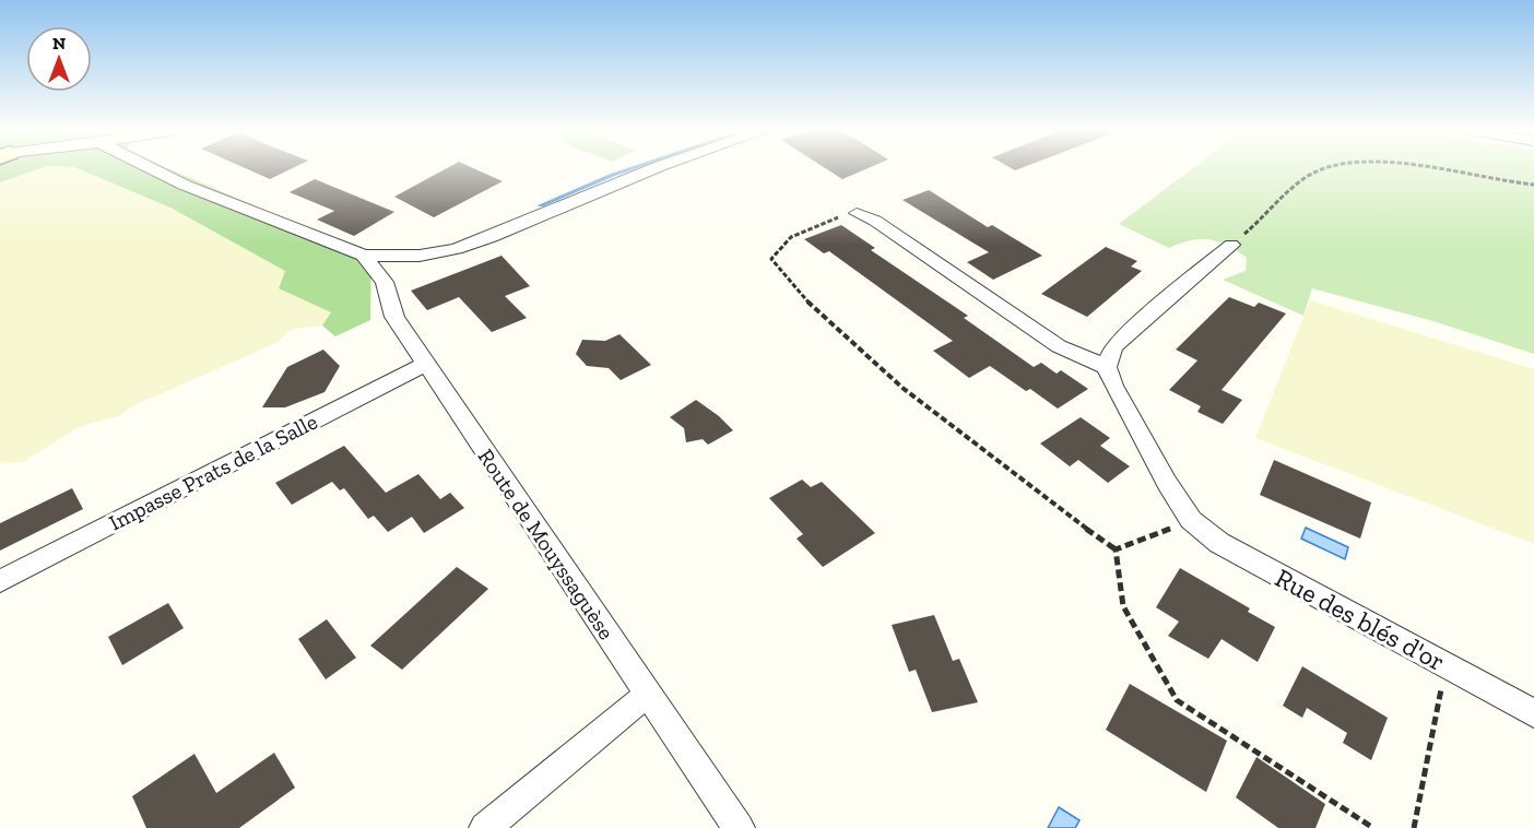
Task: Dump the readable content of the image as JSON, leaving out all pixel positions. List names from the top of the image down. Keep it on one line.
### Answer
{"streets":{"street":["Impasse Prats de la Salle","Route de Mouyssaguèse","Rue des blés d'or"]},"crossings":[["Impasse Prats de la Salle","Route de Mouyssaguèse"]],"north":"top"}
